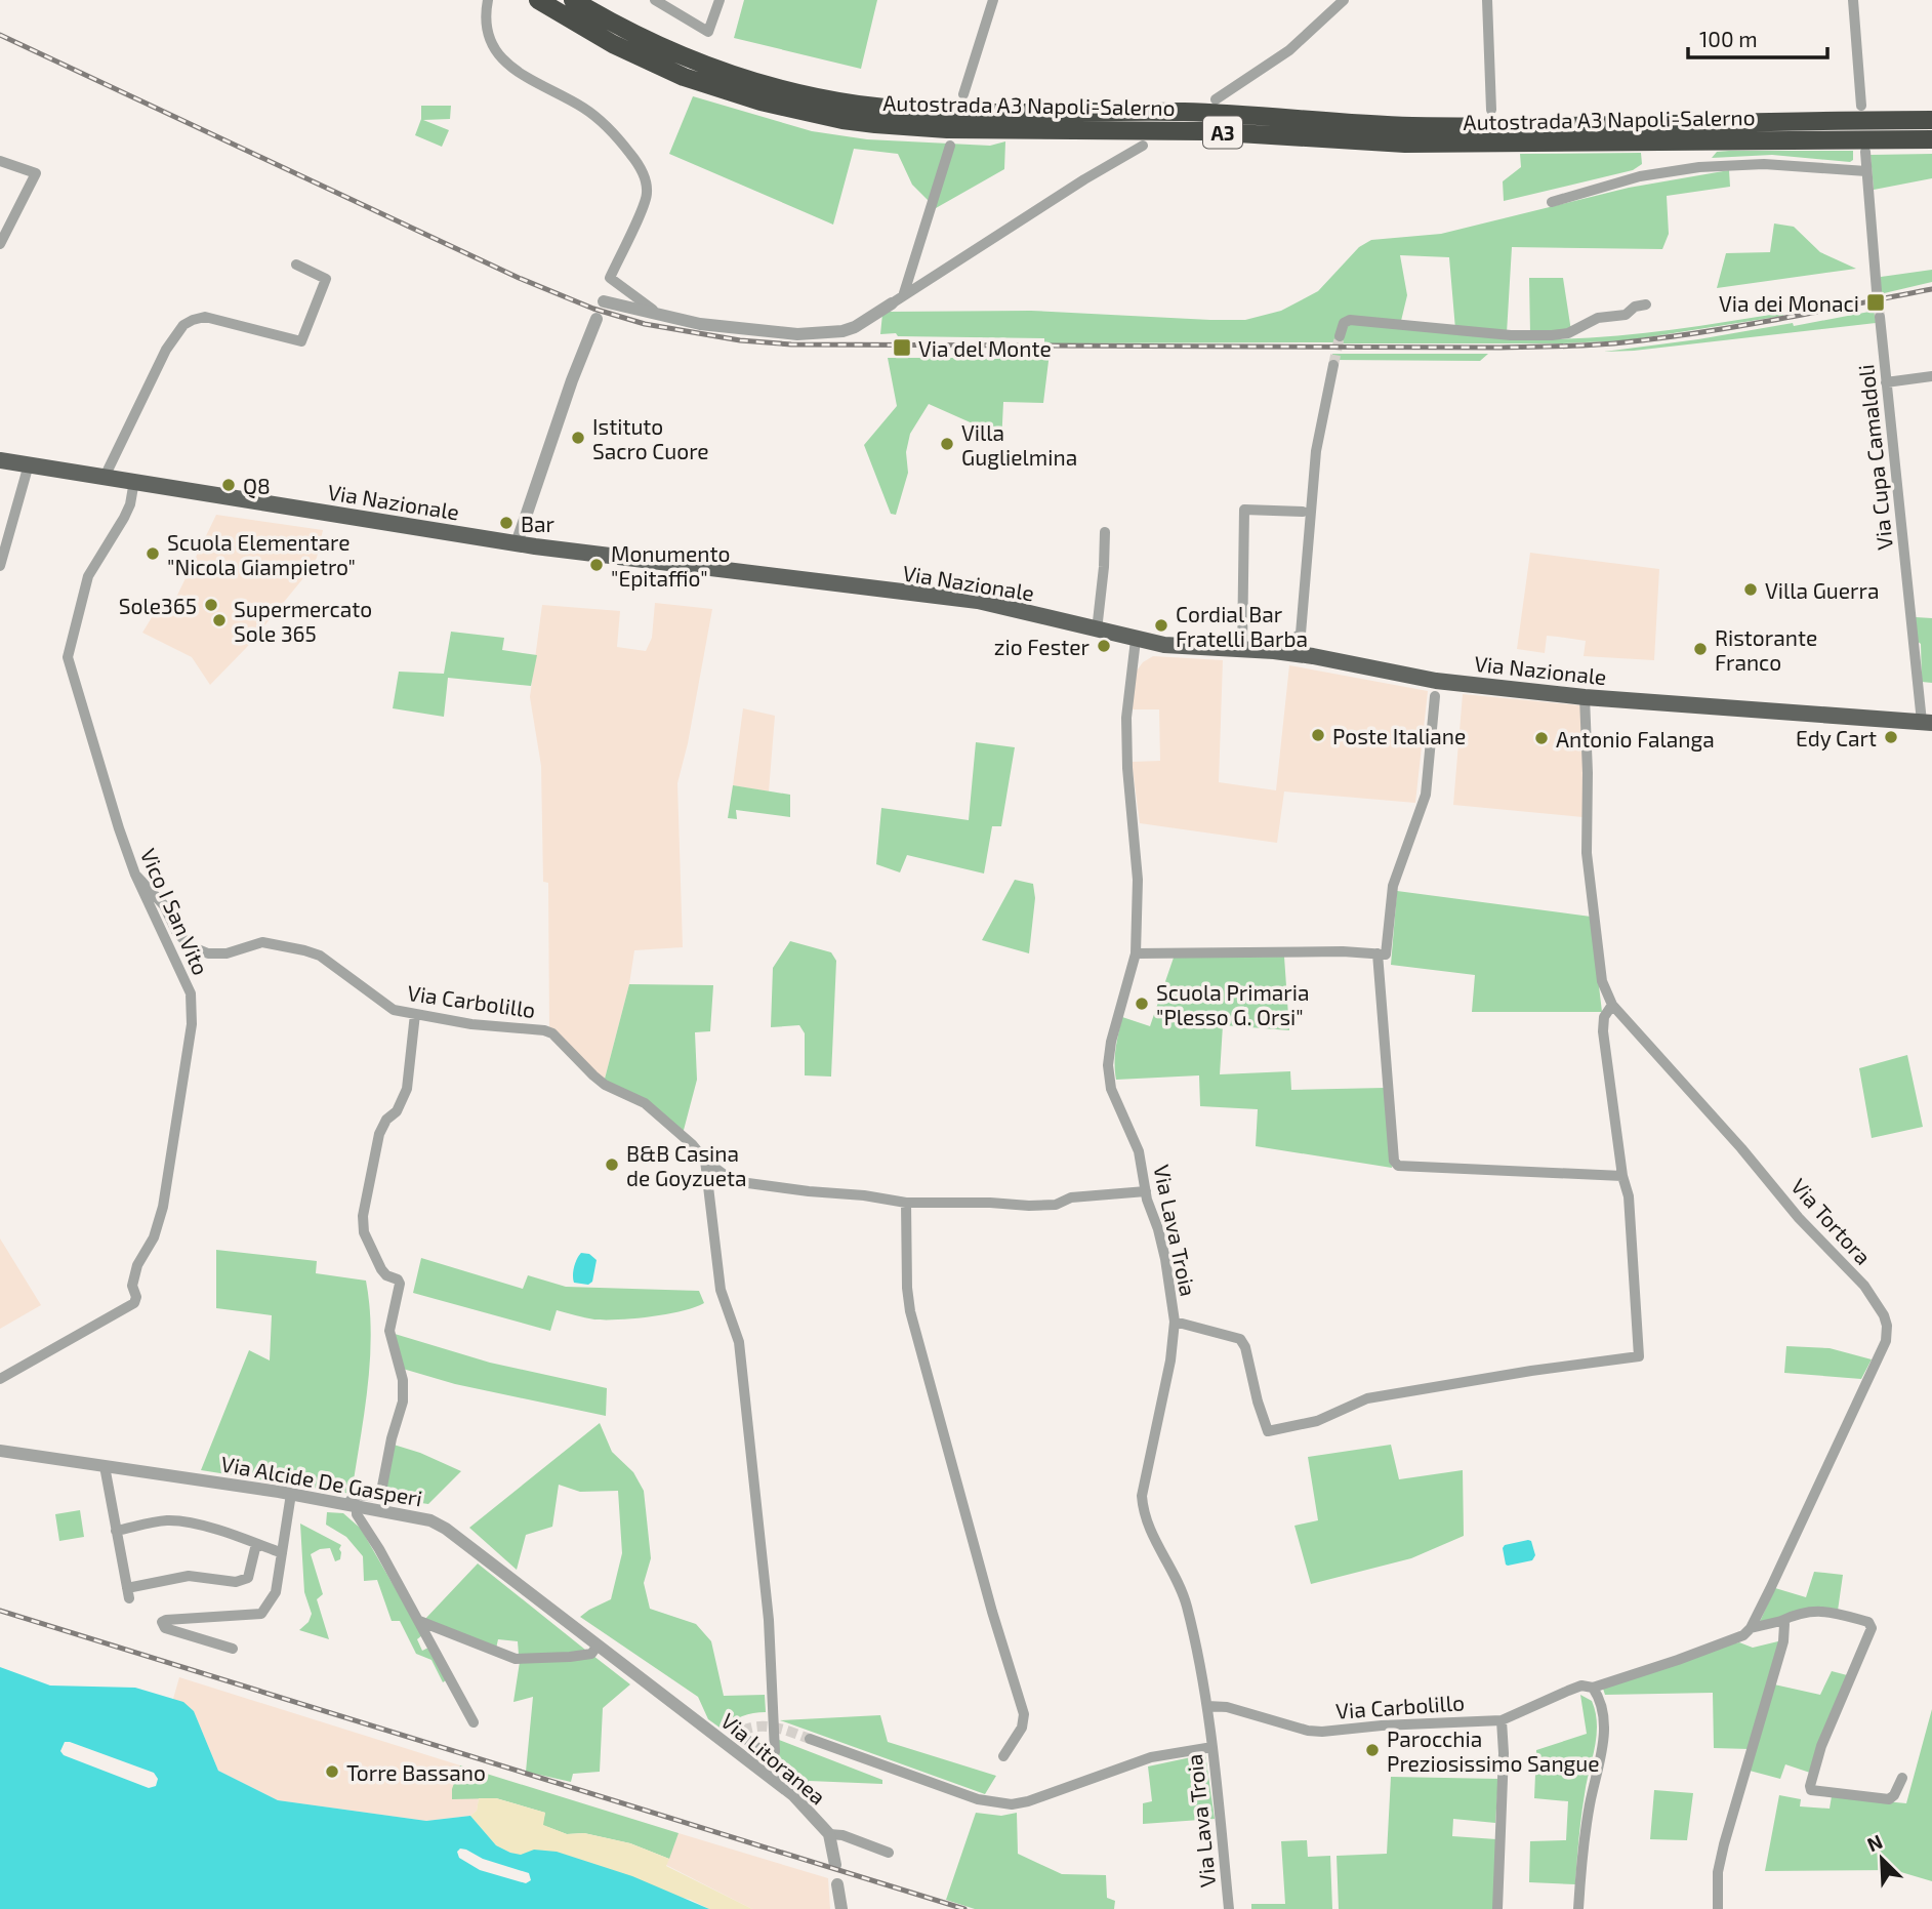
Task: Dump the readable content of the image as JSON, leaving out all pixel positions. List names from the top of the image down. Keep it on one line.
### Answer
{"streets":{"highway":["Autostrada A3 Napoli-Salerno","A3"],"main road":["Via Nazionale"],"street":["Via Cupa Camaldoli","Vico I San Vito","Via Carbolillo","Via Tortora","Via Lava Troia","Via Alcide De Gasperi","Via Litoranea"]},"crossings":[["Via Cupa Camaldoli","Via Nazionale"],["Via Nazionale","Vico I San Vito"],["Via Nazionale","Via Tortora"],["Via Nazionale","Via Lava Troia"],["Vico I San Vito","Via Carbolillo"],["Via Carbolillo","Via Lava Troia"],["Via Alcide De Gasperi","Via Litoranea"]],"places":{"transit":["Via dei Monaci","Via del Monte"],"other":["Istituto Sacro Cuore","Villa Guglielmina","Q8","Bar","Scuola Elementare \"Nicola Giampietro\"","Monumento \"Epitaffio\"","Villa Guerra","Sole365","Supermercato Sole 365","Cordial Bar Fratelli Barba","zio Fester","Ristorante Franco","Poste Italiane","Edy Cart","Antonio Falanga","Scuola Primaria \"Plesso G. Orsi\"","B&B Casina de Goyzueta","Parocchia Preziosissimo Sangue","Torre Bassano"]},"scale_bar":"100 m","north":"top left"}
